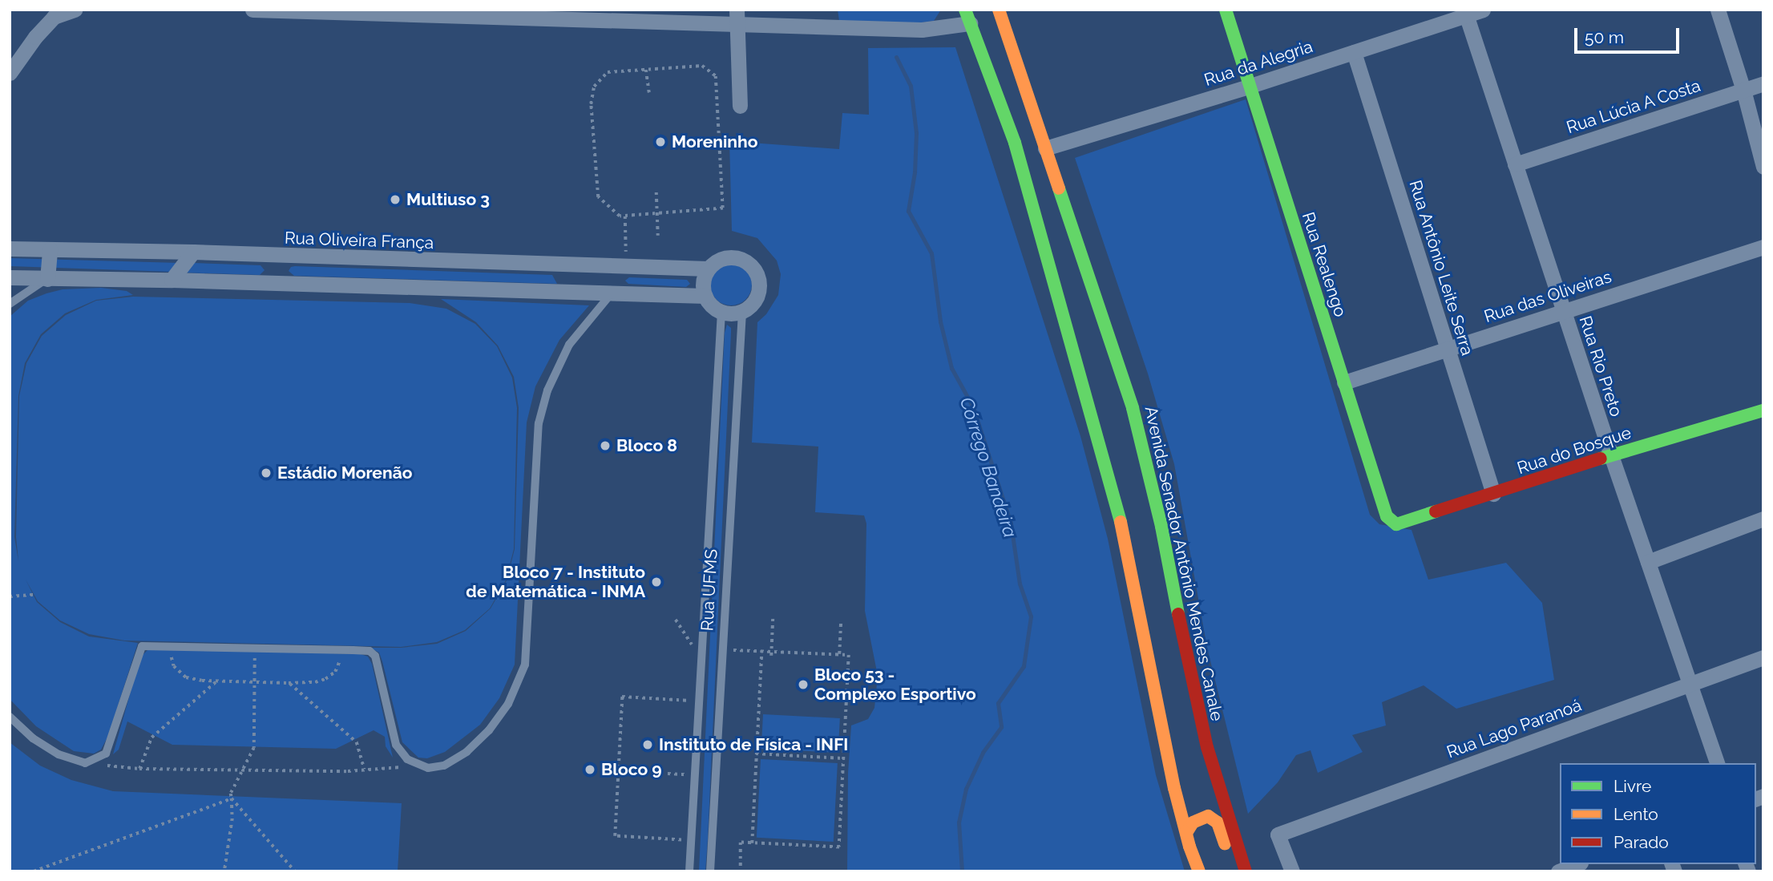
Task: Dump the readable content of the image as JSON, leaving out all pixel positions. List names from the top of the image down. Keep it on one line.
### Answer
{"streets":{"main road":["Rua Realengo","Rua do Bosque","Avenida Senador Antônio Mendes Canale"],"street":["Rua da Alegria","Rua Lúcia A Costa","Rua Oliveira França","Rua Antônio Leite Serra","Rua das Oliveiras","Rua Rio Preto","Rua Lago Paranoá"],"lane":["Rua UFMS"]},"crossings":[["Rua da Alegria","Rua Realengo"],["Rua da Alegria","Rua Antônio Leite Serra"],["Rua da Alegria","Rua Rio Preto"],["Rua da Alegria","Avenida Senador Antônio Mendes Canale"],["Rua Lúcia A Costa","Rua Rio Preto"],["Rua Oliveira França","Rua UFMS"],["Rua Realengo","Rua das Oliveiras"],["Rua Realengo","Rua do Bosque"],["Rua Antônio Leite Serra","Rua das Oliveiras"],["Rua Antônio Leite Serra","Rua do Bosque"],["Rua das Oliveiras","Rua Rio Preto"],["Rua Rio Preto","Rua do Bosque"],["Rua Rio Preto","Rua Lago Paranoá"]],"water":["Córrego Bandeira"],"places":["Moreninho","Multiuso 3","Bloco 8","Estádio Morenão","Bloco 7 - Instituto de Matemática - INMA","Bloco 53 - Complexo Esportivo","Instituto de Física - INFI","Bloco 9"],"legend":["Livre","Lento","Parado"],"scale_bar":"50 m"}
